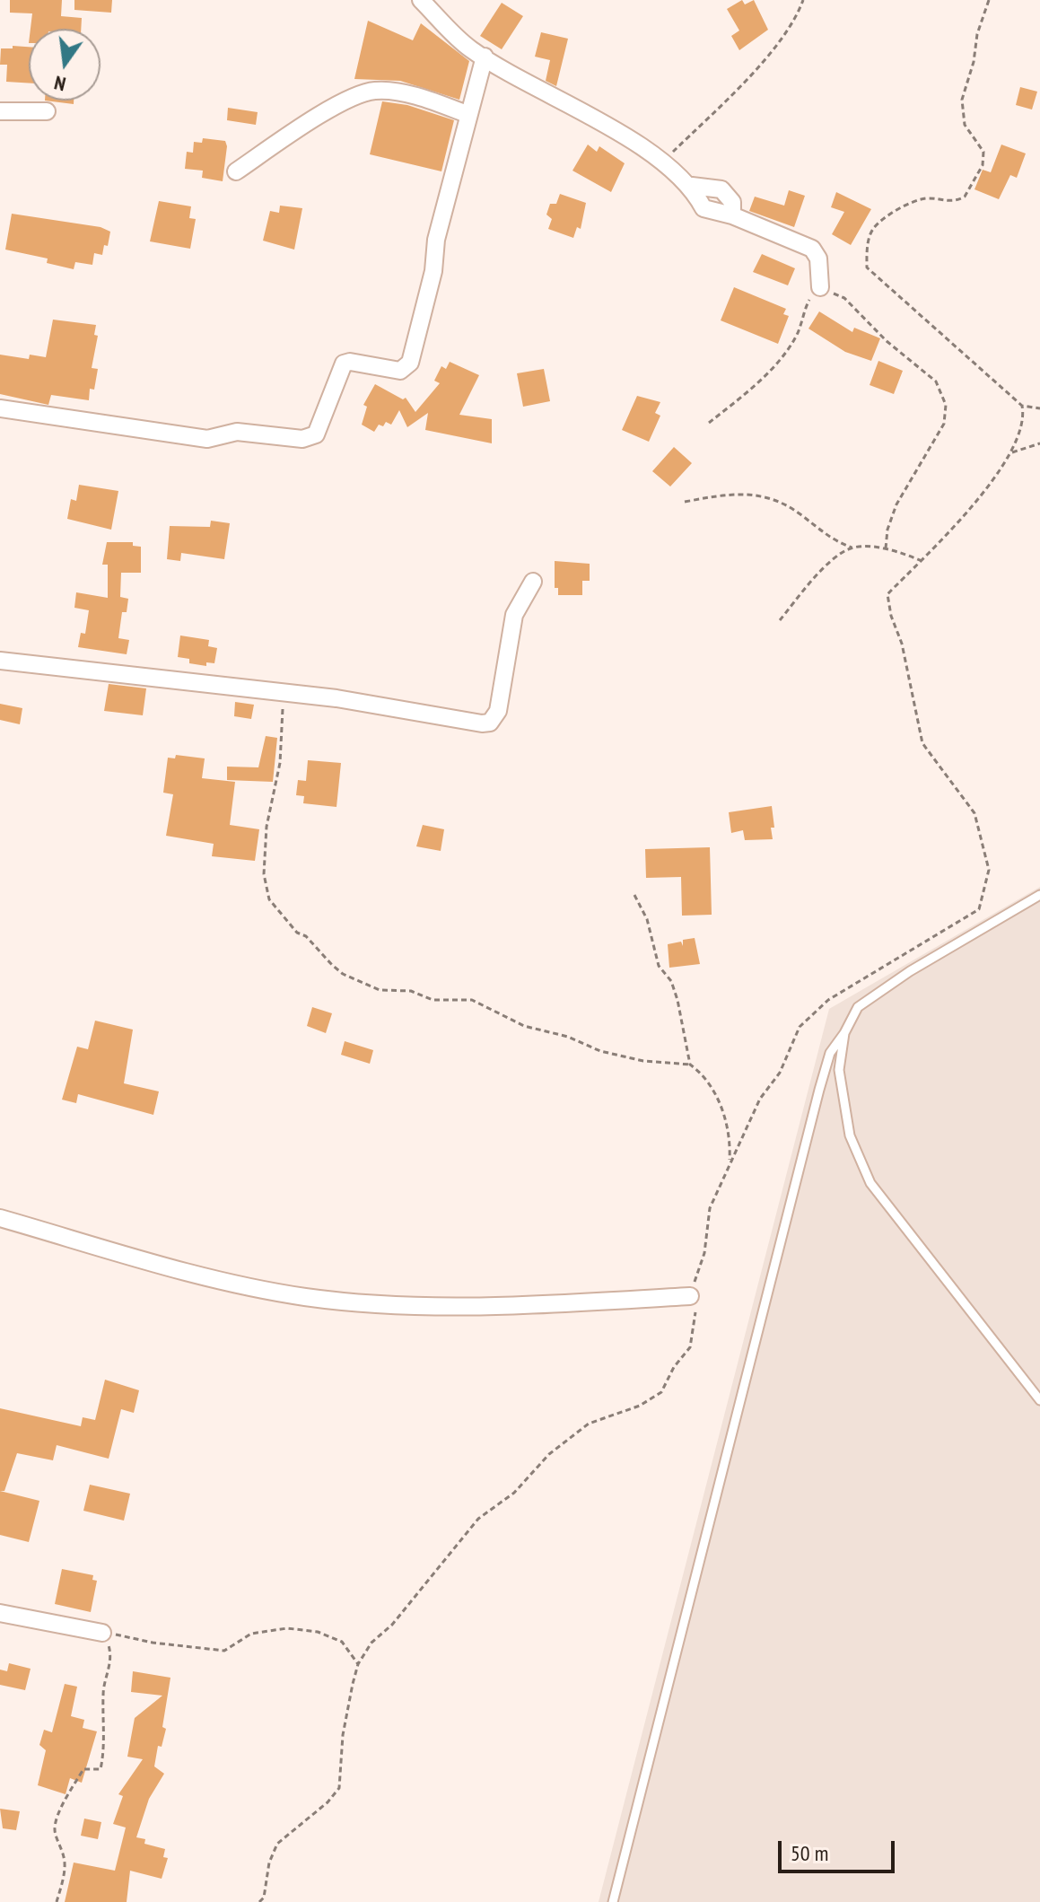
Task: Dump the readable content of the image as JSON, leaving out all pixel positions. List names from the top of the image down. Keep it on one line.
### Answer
{"scale_bar":"50 m","north":"bottom"}
